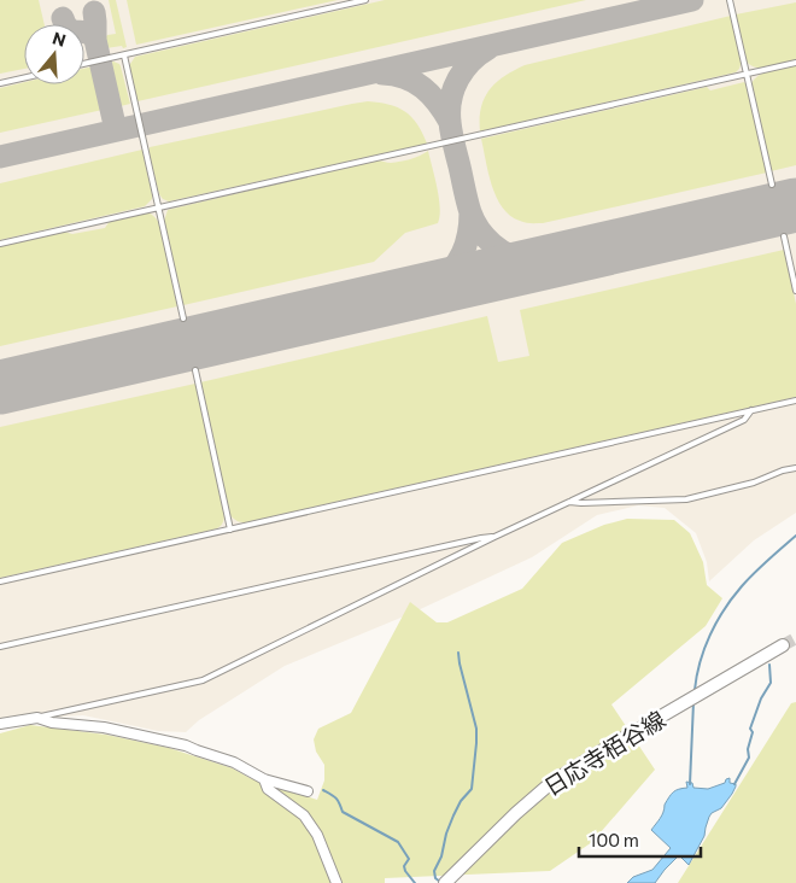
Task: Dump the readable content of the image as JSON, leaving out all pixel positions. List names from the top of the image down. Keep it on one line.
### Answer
{"streets":{"main road":["日応寺栢谷線"]},"scale_bar":"100 m","north":"top"}
